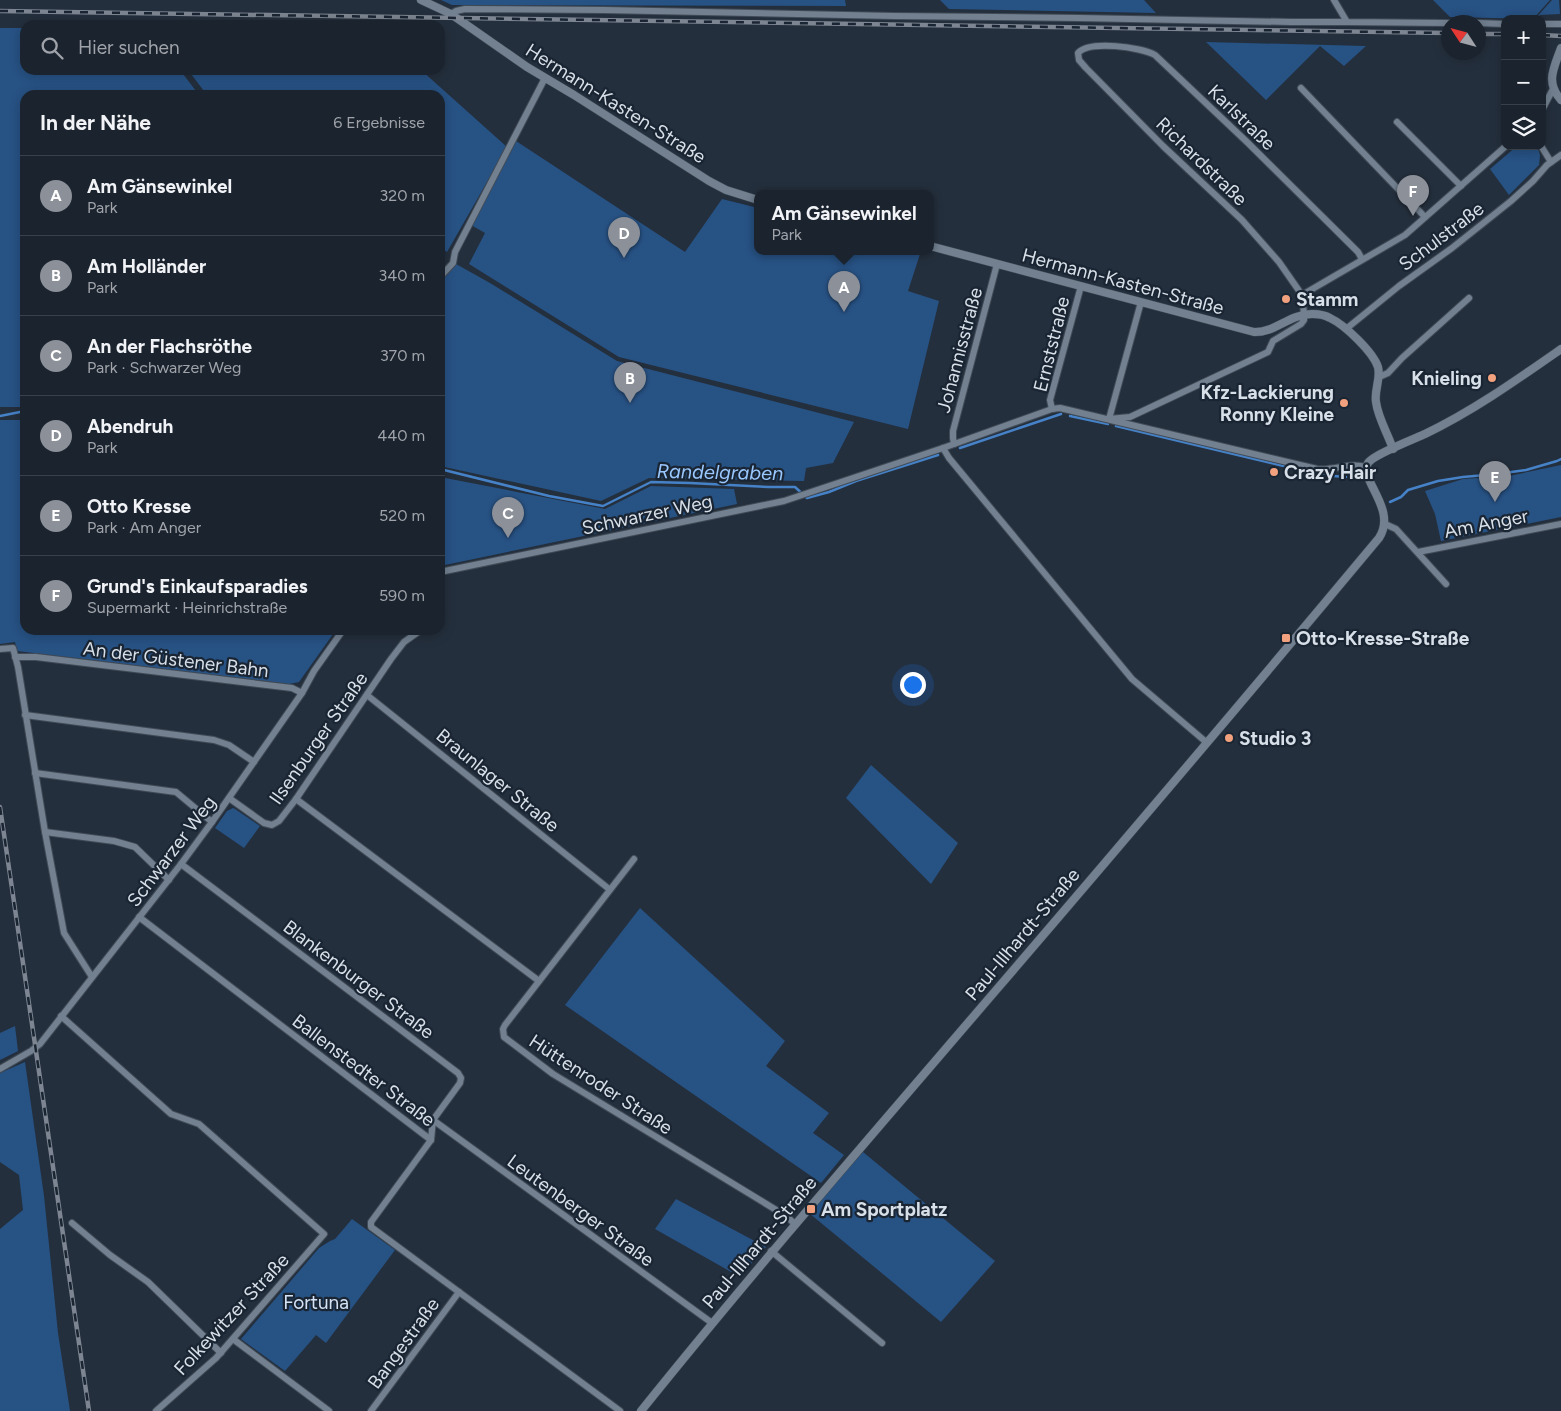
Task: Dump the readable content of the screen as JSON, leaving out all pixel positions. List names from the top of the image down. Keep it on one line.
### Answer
{"streets":{"street":["Hermann-Kasten-Straße","Karlstraße","Richardstraße","Schulstraße","Ernststraße","Johannisstraße","Schwarzer Weg","Am Anger","An der Güstener Bahn","Ilsenburger Straße","Braunlager Straße","Paul-Illhardt-Straße","Blankenburger Straße","Ballenstedter Straße","Hüttenroder Straße","Leutenberger Straße","Folkewitzer Straße","Bangestraße"]},"crossings":[["Hermann-Kasten-Straße","Ernststraße"],["Hermann-Kasten-Straße","Johannisstraße"],["Karlstraße","Richardstraße"],["Ernststraße","Schwarzer Weg"],["Johannisstraße","Schwarzer Weg"],["Schwarzer Weg","An der Güstener Bahn"],["Schwarzer Weg","Ilsenburger Straße"],["Schwarzer Weg","Blankenburger Straße"],["Schwarzer Weg","Ballenstedter Straße"],["Schwarzer Weg","Folkewitzer Straße"],["Am Anger","Paul-Illhardt-Straße"],["Ilsenburger Straße","Braunlager Straße"],["Braunlager Straße","Hüttenroder Straße"],["Paul-Illhardt-Straße","Hüttenroder Straße"],["Paul-Illhardt-Straße","Leutenberger Straße"],["Blankenburger Straße","Leutenberger Straße"],["Ballenstedter Straße","Bangestraße"]],"water":["Randelgraben"],"parks":["Fortuna"],"places":{"other":["Stamm","Knieling","Kfz-Lackierung Ronny Kleine","Crazy Hair","Studio 3"],"transit":["Otto-Kresse-Straße","Am Sportplatz"]},"north":"top left","page":{"map_buttons":["+","−"],"search":"Hier suchen","heading":["In der Nähe","6 Ergebnisse"],"list":[{"mark":"A","name":"Am Gänsewinkel","note":"Park","value":"320 m"},{"mark":"B","name":"Am Holländer","note":"Park","value":"340 m"},{"mark":"C","name":"An der Flachsröthe","note":"Park · Schwarzer Weg","value":"370 m"},{"mark":"D","name":"Abendruh","note":"Park","value":"440 m"},{"mark":"E","name":"Otto Kresse","note":"Park · Am Anger","value":"520 m"},{"mark":"F","name":"Grund's Einkaufsparadies","note":"Supermarkt · Heinrichstraße","value":"590 m"}],"pins":["F","D","A","B","E","C"],"popup":["Am Gänsewinkel","Park"]}}
